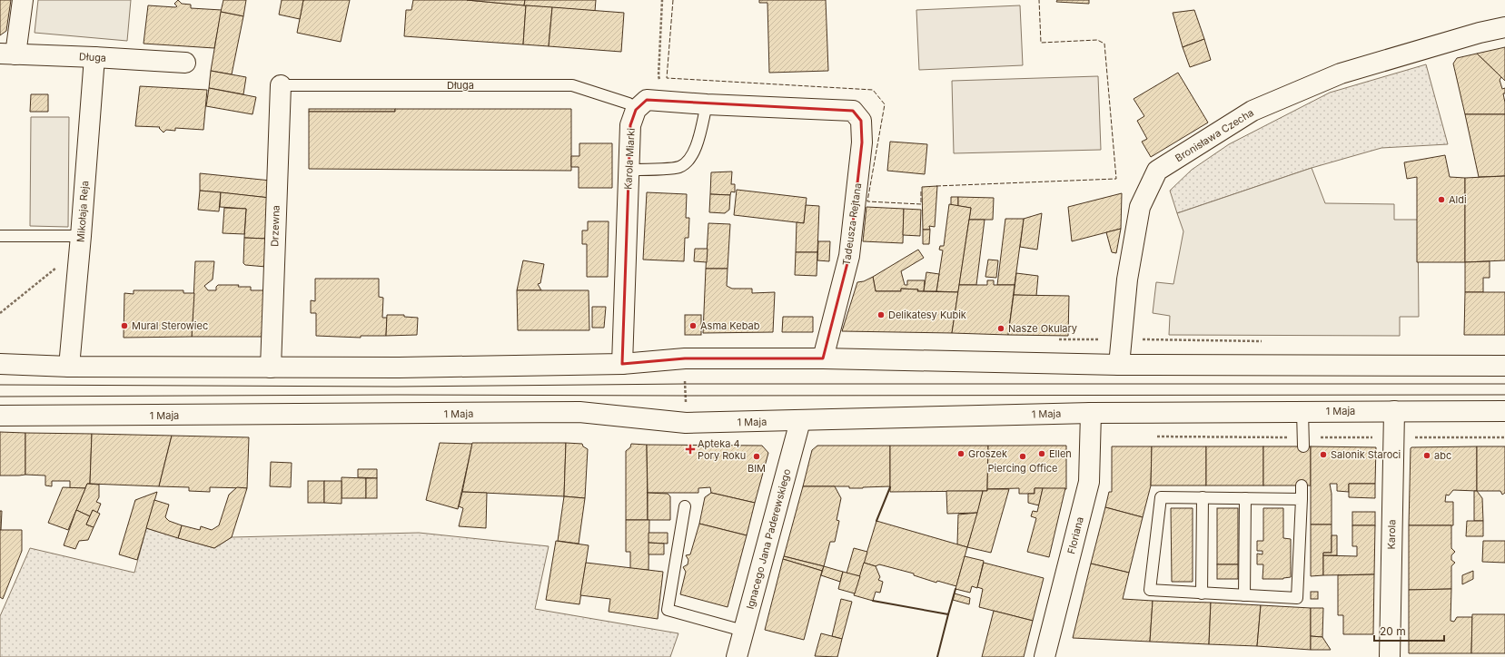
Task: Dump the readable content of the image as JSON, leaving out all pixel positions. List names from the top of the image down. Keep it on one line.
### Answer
{"streets":{"street":["Długa","Bronisława Czecha","Karola Miarki","Mikołaja Reja","Tadeusza Rejtana","Drzewna","1 Maja","Karola","Floriana","Ignacego Jana Paderewskiego"]},"crossings":[["Długa","Karola Miarki"],["Długa","Mikołaja Reja"],["Długa","Drzewna"],["1 Maja","Karola"],["1 Maja","Floriana"],["1 Maja","Ignacego Jana Paderewskiego"]],"places":{"other":["Aldi","Delikatesy Kubik","Mural Sterowiec","Asma Kebab","Nasze Okulary","Groszek","Ellen","Salonik Staroci","abc","BIM","Piercing Office"],"health":["Apteka 4 Pory Roku"]},"scale_bar":"20 m"}
